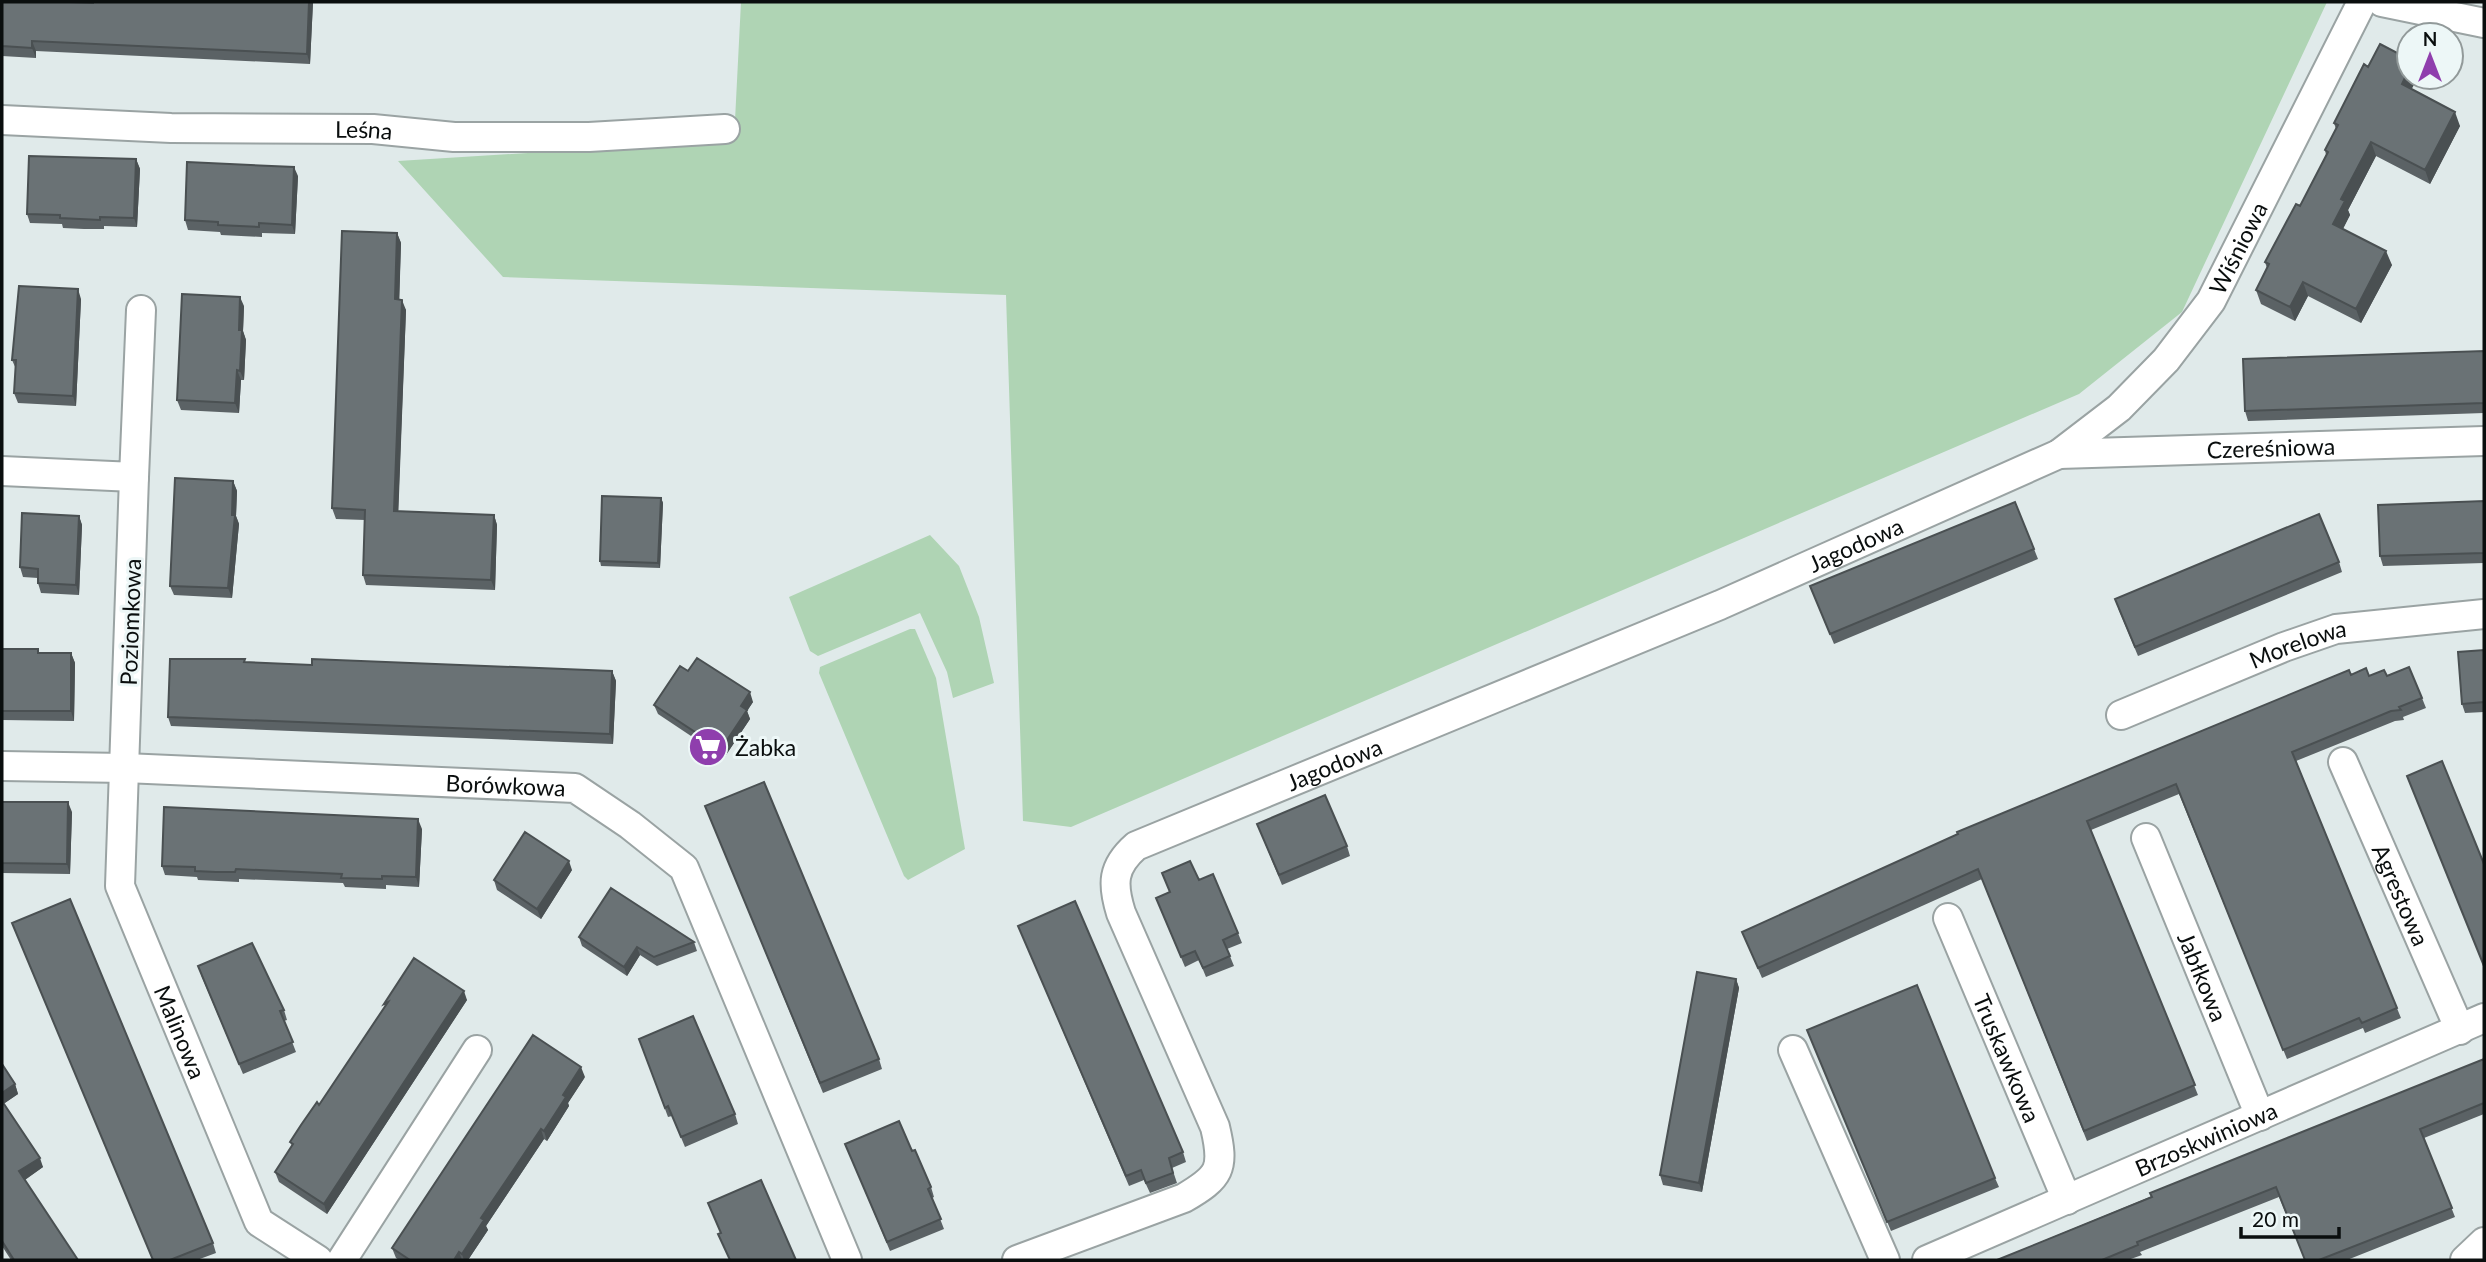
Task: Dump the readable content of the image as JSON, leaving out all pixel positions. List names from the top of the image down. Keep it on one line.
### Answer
{"streets":{"street":["Leśna","Wiśniowa","Czereśniowa","Jagodowa","Poziomkowa","Morelowa","Borówkowa","Agrestowa","Jabłkowa","Malinowa","Truskawkowa","Brzoskwiniowa"]},"crossings":[["Wiśniowa","Czereśniowa"],["Wiśniowa","Jagodowa"],["Czereśniowa","Jagodowa"],["Poziomkowa","Borówkowa"],["Poziomkowa","Malinowa"],["Borówkowa","Malinowa"],["Agrestowa","Brzoskwiniowa"],["Jabłkowa","Brzoskwiniowa"],["Truskawkowa","Brzoskwiniowa"]],"places":{"supermarket":["Żabka"]},"scale_bar":"20 m","north":"top"}
